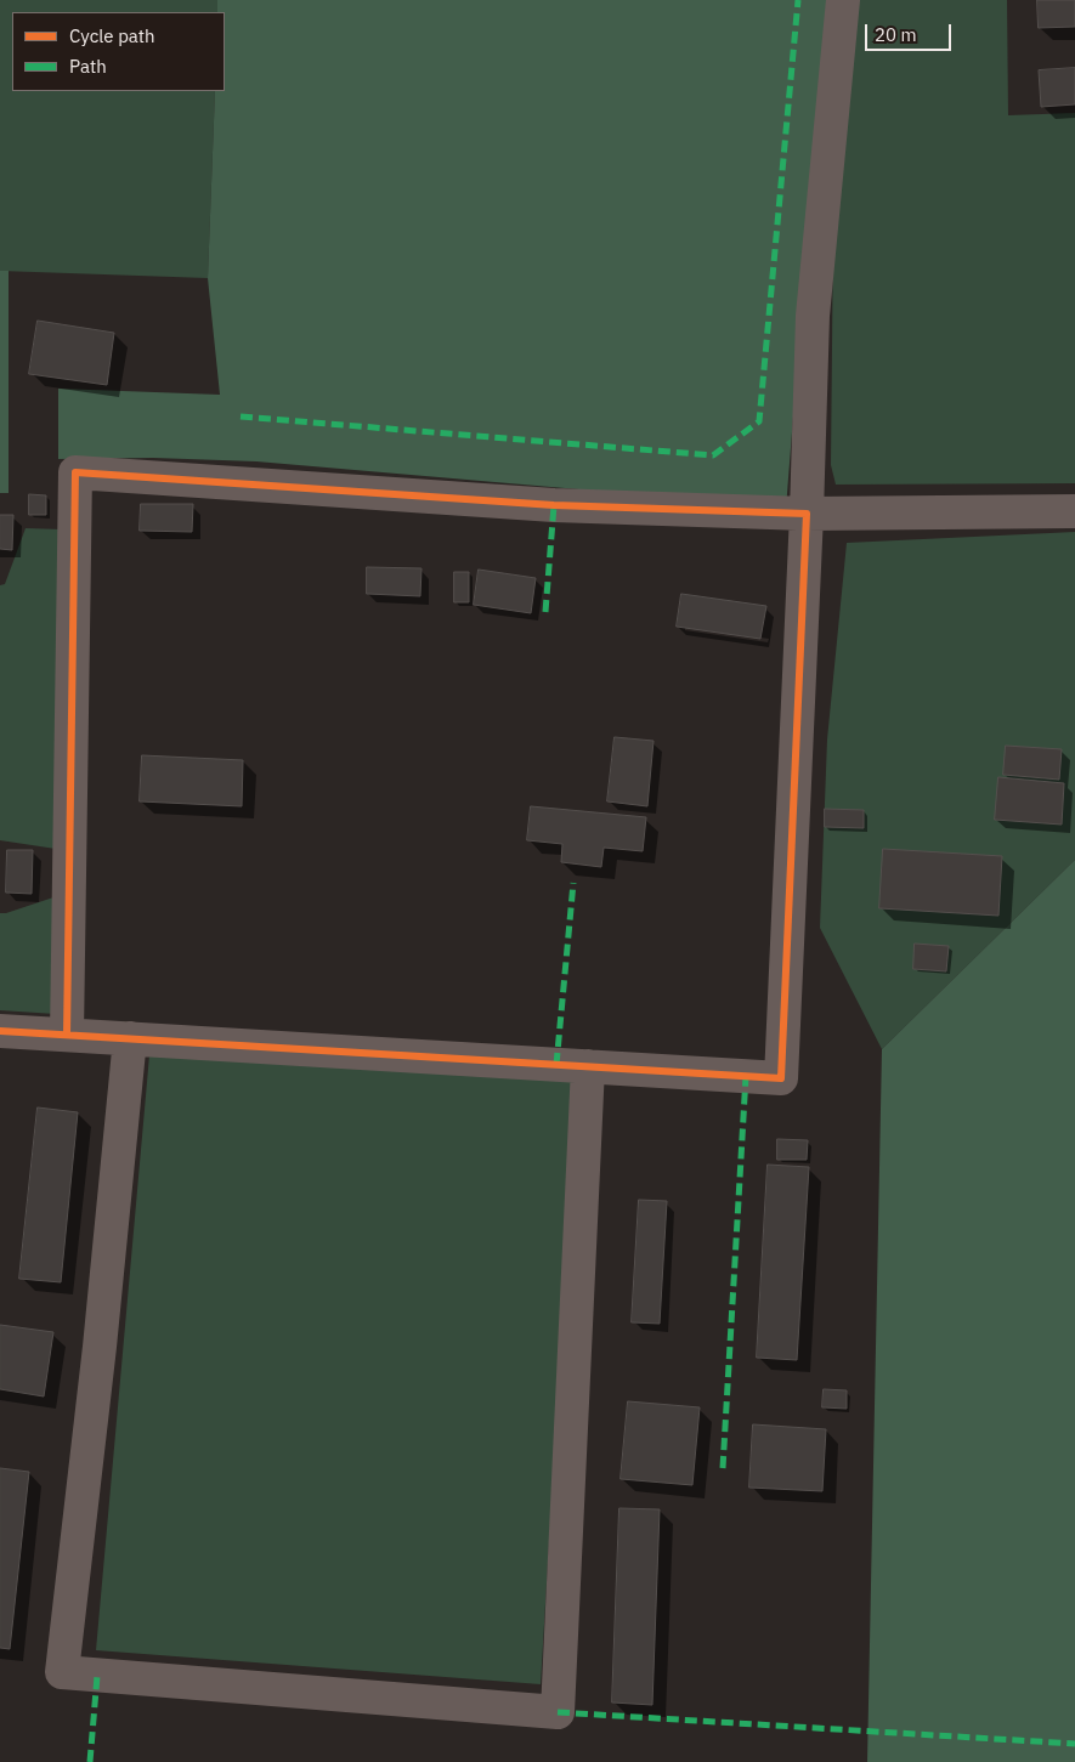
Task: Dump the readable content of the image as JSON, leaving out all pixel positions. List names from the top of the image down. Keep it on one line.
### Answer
{"legend":["Cycle path","Path"],"scale_bar":"20 m"}
